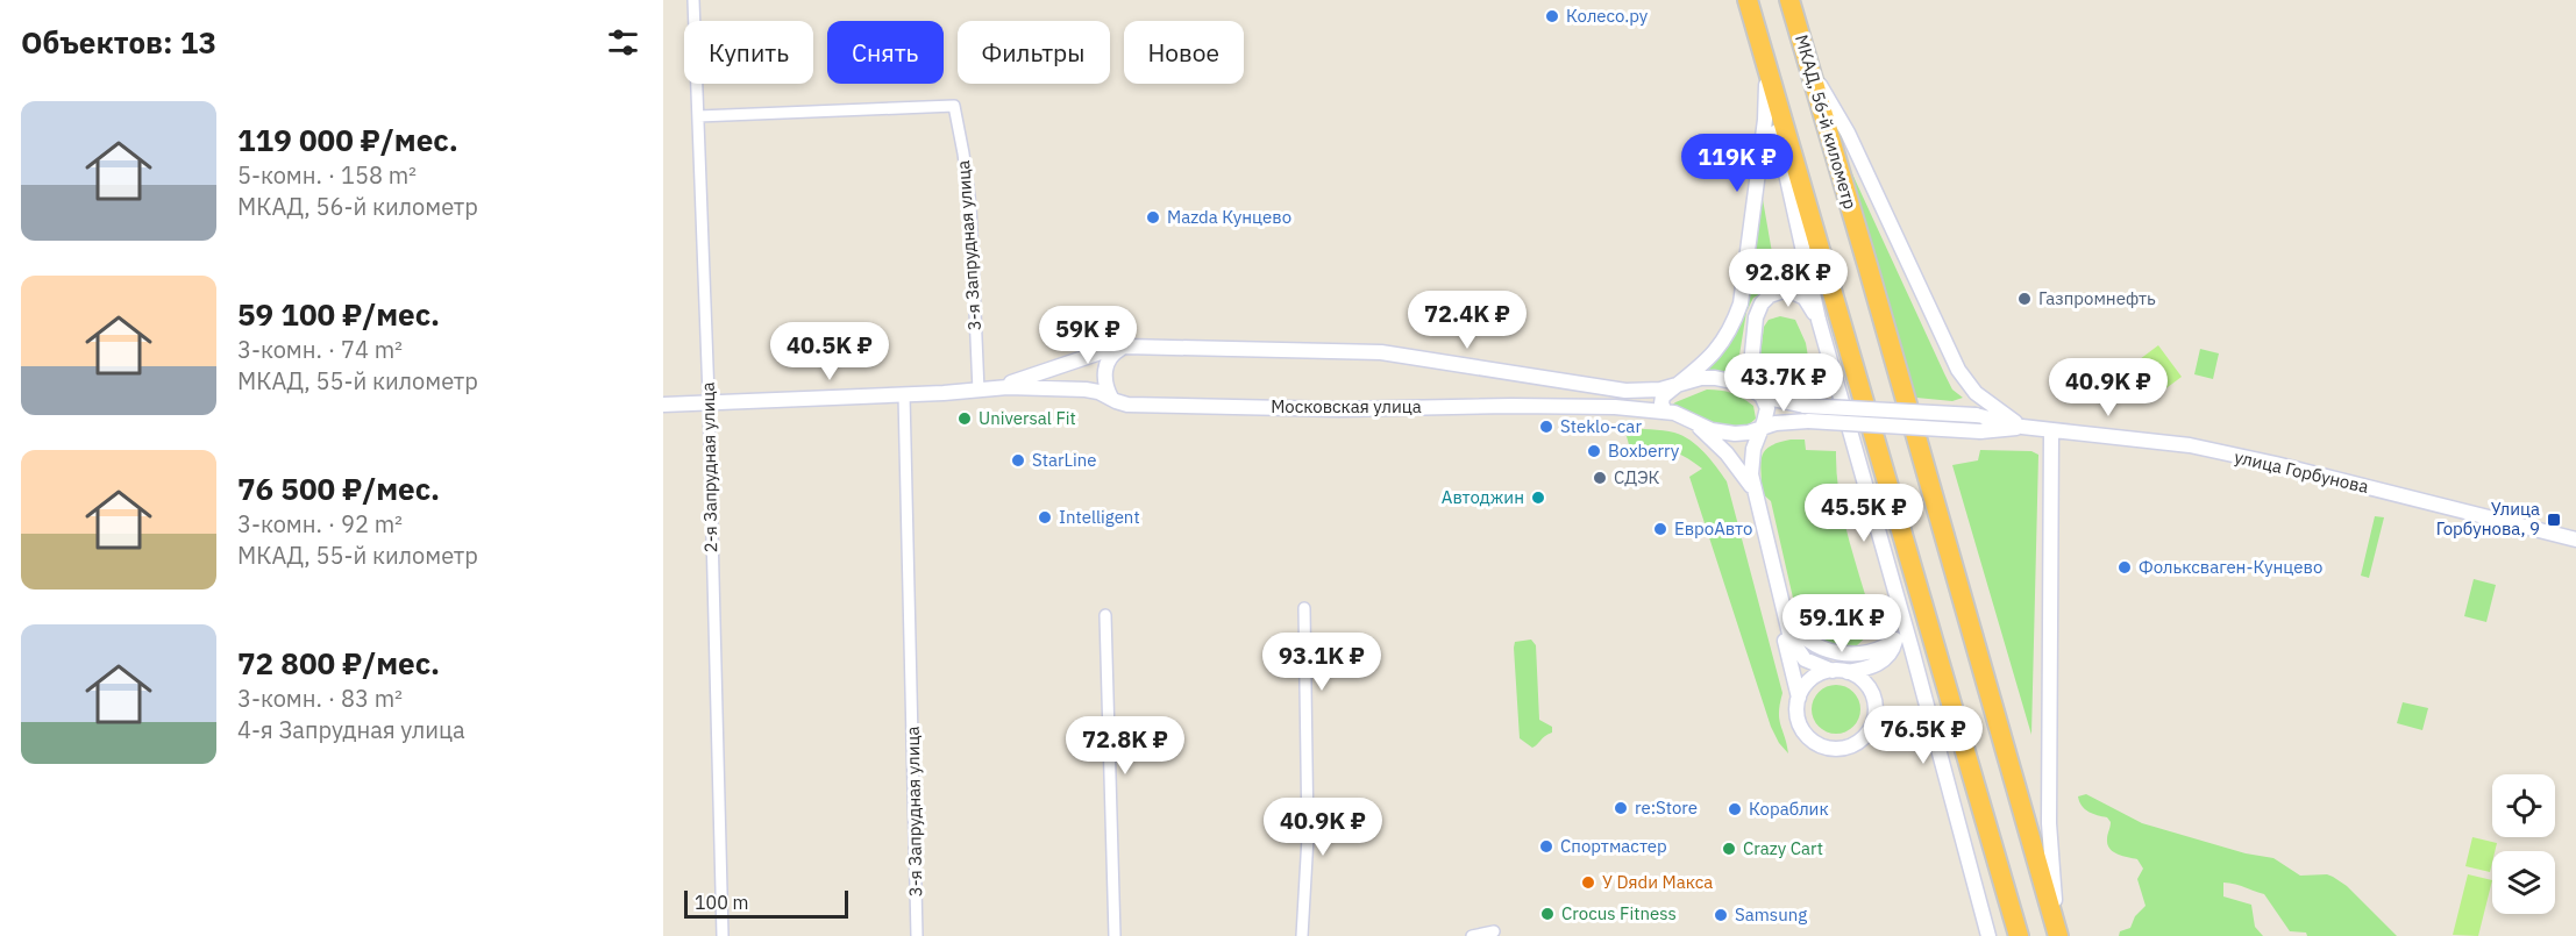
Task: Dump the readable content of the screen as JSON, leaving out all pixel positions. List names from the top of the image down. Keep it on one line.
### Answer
{"streets":{"highway":["МКАД, 56-й километр"],"street":["3-я Запрудная улица","Московская улица","2-я Запрудная улица","улица Горбунова"]},"crossings":[["3-я Запрудная улица","Московская улица"],["3-я Запрудная улица","2-я Запрудная улица"],["Московская улица","2-я Запрудная улица"],["Московская улица","улица Горбунова"]],"places":{"other":["Колесо.ру","Mazda Кунцево","Газпромнефть","Universal Fit","Steklo-car","Boxberry","StarLine","СДЭК","Автоджин","Intelligent","ЕвроАвто","Фольксваген-Кунцево","re:Store","Кораблик","Спортмастер","Crazy Cart","У Dяdи Макса","Crocus Fitness","Samsung"],"transit":["Улица Горбунова, 9"]},"scale_bar":"100 m","page":{"heading":"Объектов: 13","chip":["Купить","Снять","Фильтры","Новое"],"list":[{"name":"119 000 ₽/мес.","note":"5-комн. · 158 m² · МКАД, 56-й километр"},{"name":"59 100 ₽/мес.","note":"3-комн. · 74 m² · МКАД, 55-й километр"},{"name":"76 500 ₽/мес.","note":"3-комн. · 92 m² · МКАД, 55-й километр"},{"name":"72 800 ₽/мес.","note":"3-комн. · 83 m² · 4-я Запрудная улица"}],"price":["119K ₽","92.8K ₽","72.4K ₽","59K ₽","40.5K ₽","43.7K ₽","40.9K ₽","45.5K ₽","59.1K ₽","93.1K ₽","76.5K ₽","72.8K ₽","40.9K ₽"],"scale":"100 m"}}
